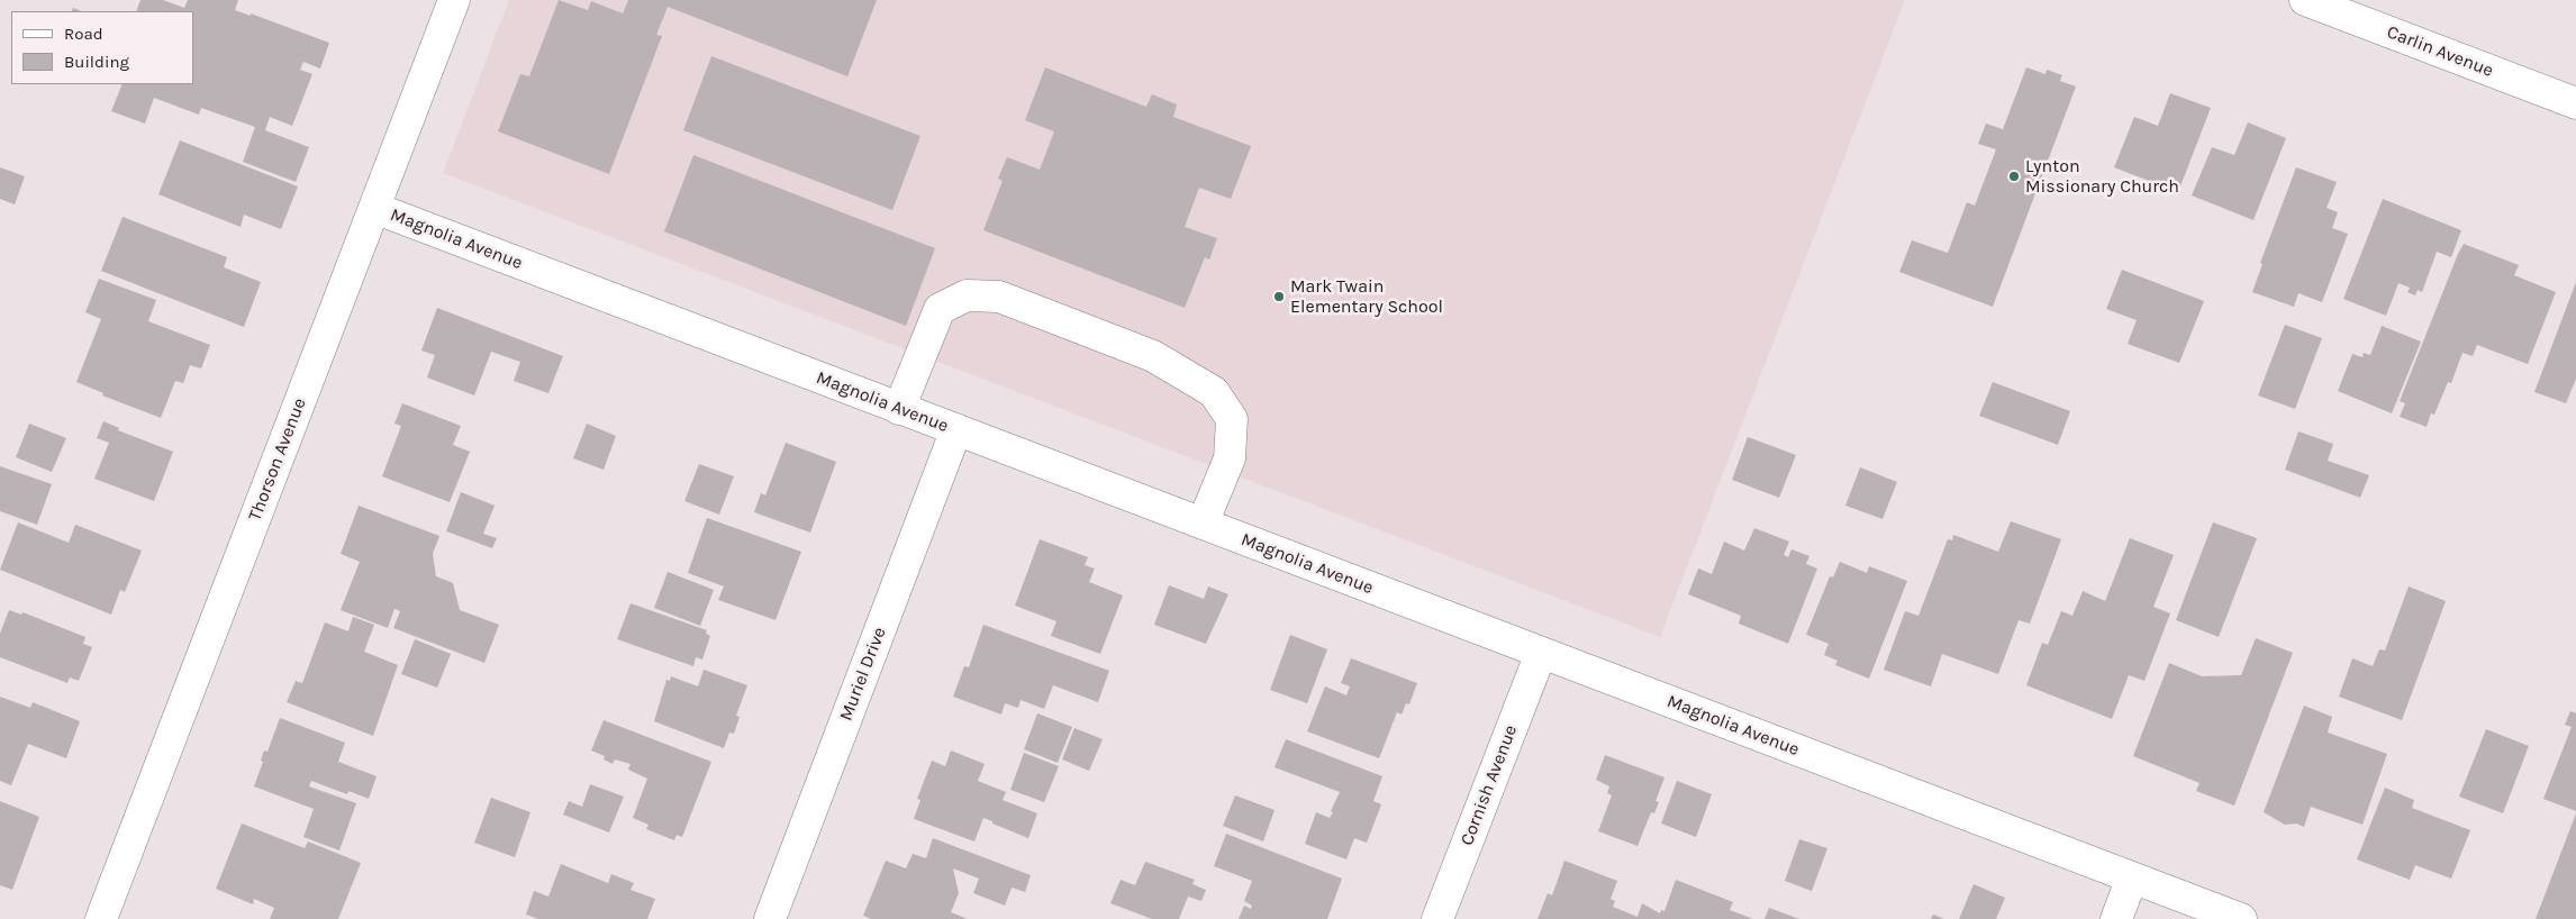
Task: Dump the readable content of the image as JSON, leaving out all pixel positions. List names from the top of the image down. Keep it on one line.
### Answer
{"streets":{"street":["Carlin Avenue","Magnolia Avenue","Thorson Avenue","Muriel Drive","Cornish Avenue"]},"crossings":[["Magnolia Avenue","Thorson Avenue"],["Magnolia Avenue","Muriel Drive"],["Magnolia Avenue","Cornish Avenue"]],"places":["Lynton Missionary Church","Mark Twain Elementary School"],"legend":["Road","Building"]}
